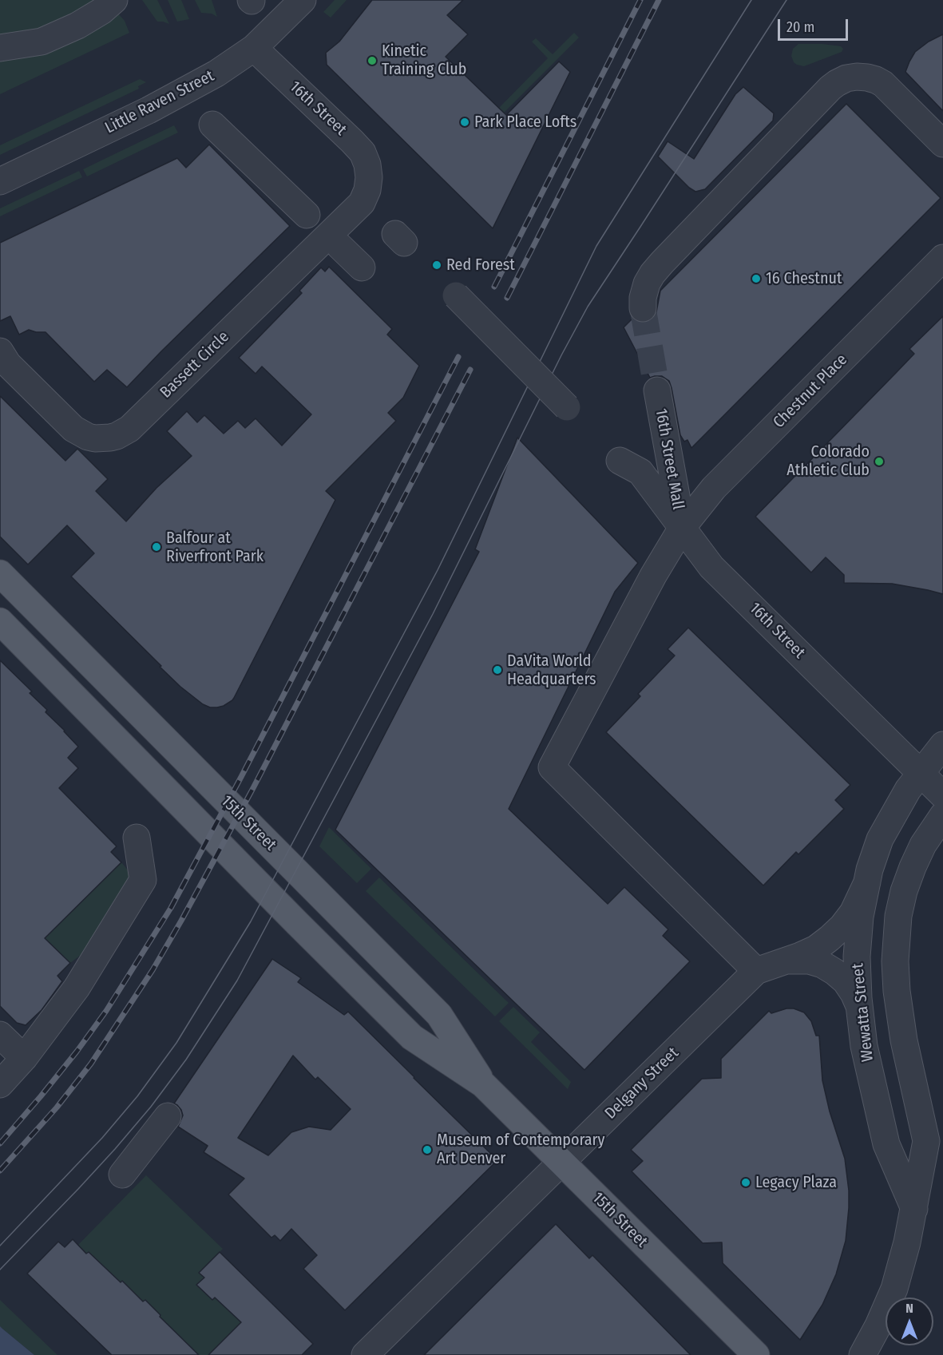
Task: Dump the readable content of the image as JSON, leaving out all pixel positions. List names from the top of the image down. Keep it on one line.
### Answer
{"streets":{"main road":["15th Street"],"street":["Little Raven Street","16th Street","Bassett Circle","Chestnut Place","16th Street Mall","Wewatta Street","Delgany Street"]},"crossings":[["Little Raven Street","16th Street"],["16th Street","Bassett Circle"],["16th Street","Chestnut Place"],["16th Street","16th Street Mall"],["16th Street","Wewatta Street"],["Chestnut Place","16th Street Mall"],["Chestnut Place","Delgany Street"],["15th Street","Delgany Street"],["Wewatta Street","Delgany Street"]],"places":["Kinetic Training Club","Park Place Lofts","Red Forest","16 Chestnut","Colorado Athletic Club","Balfour at Riverfront Park","DaVita World Headquarters","Museum of Contemporary Art Denver","Legacy Plaza"],"scale_bar":"20 m","north":"top"}
